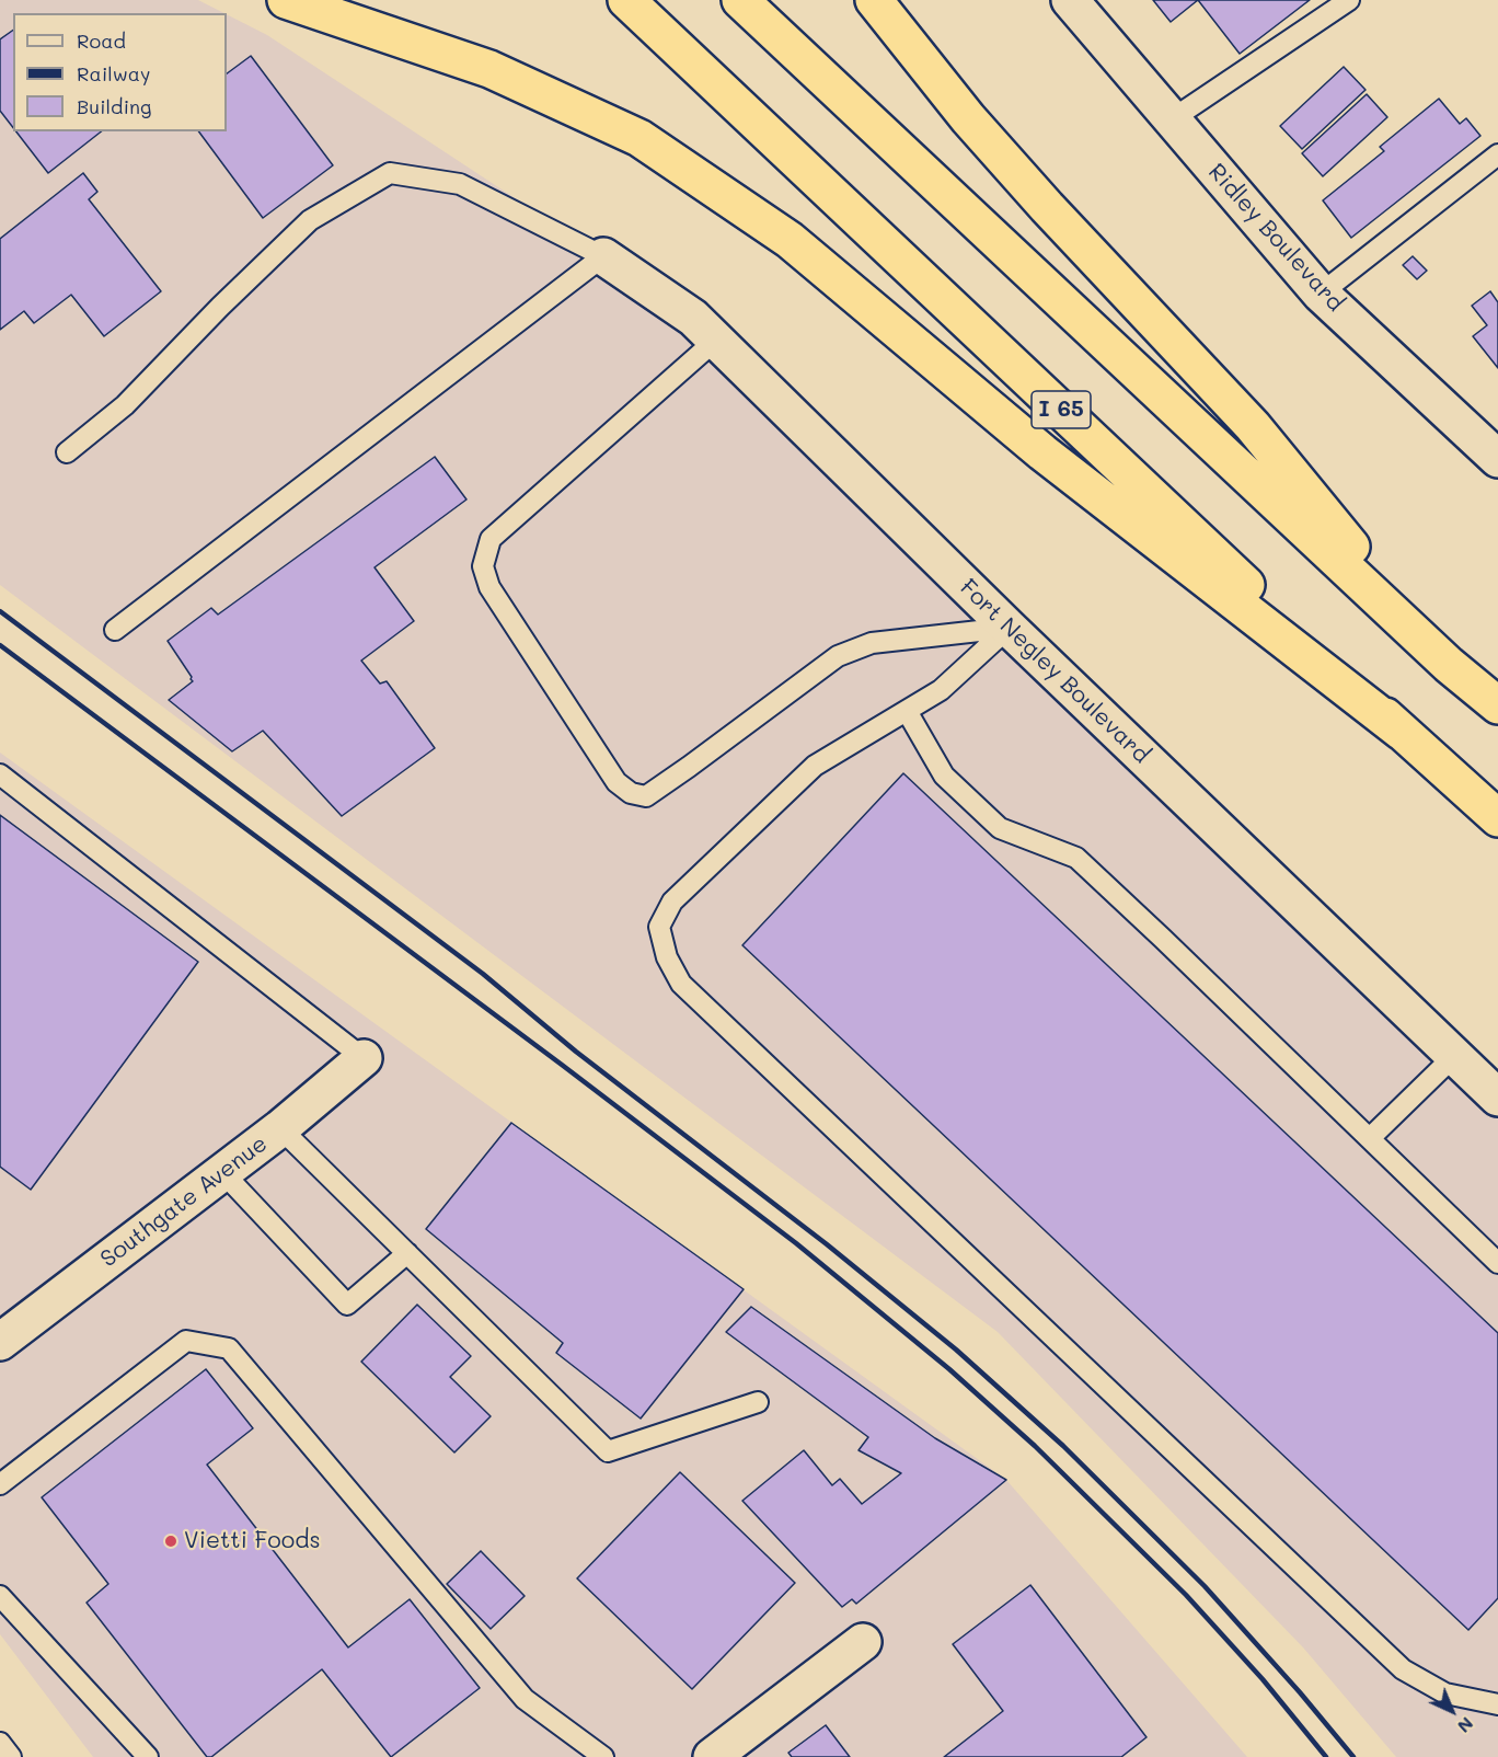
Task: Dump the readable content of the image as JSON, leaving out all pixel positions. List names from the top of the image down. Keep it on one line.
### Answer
{"streets":{"highway":["I 65"],"street":["Ridley Boulevard","Fort Negley Boulevard","Southgate Avenue"]},"places":["Vietti Foods"],"legend":["Road","Railway","Building"],"north":"bottom right"}
